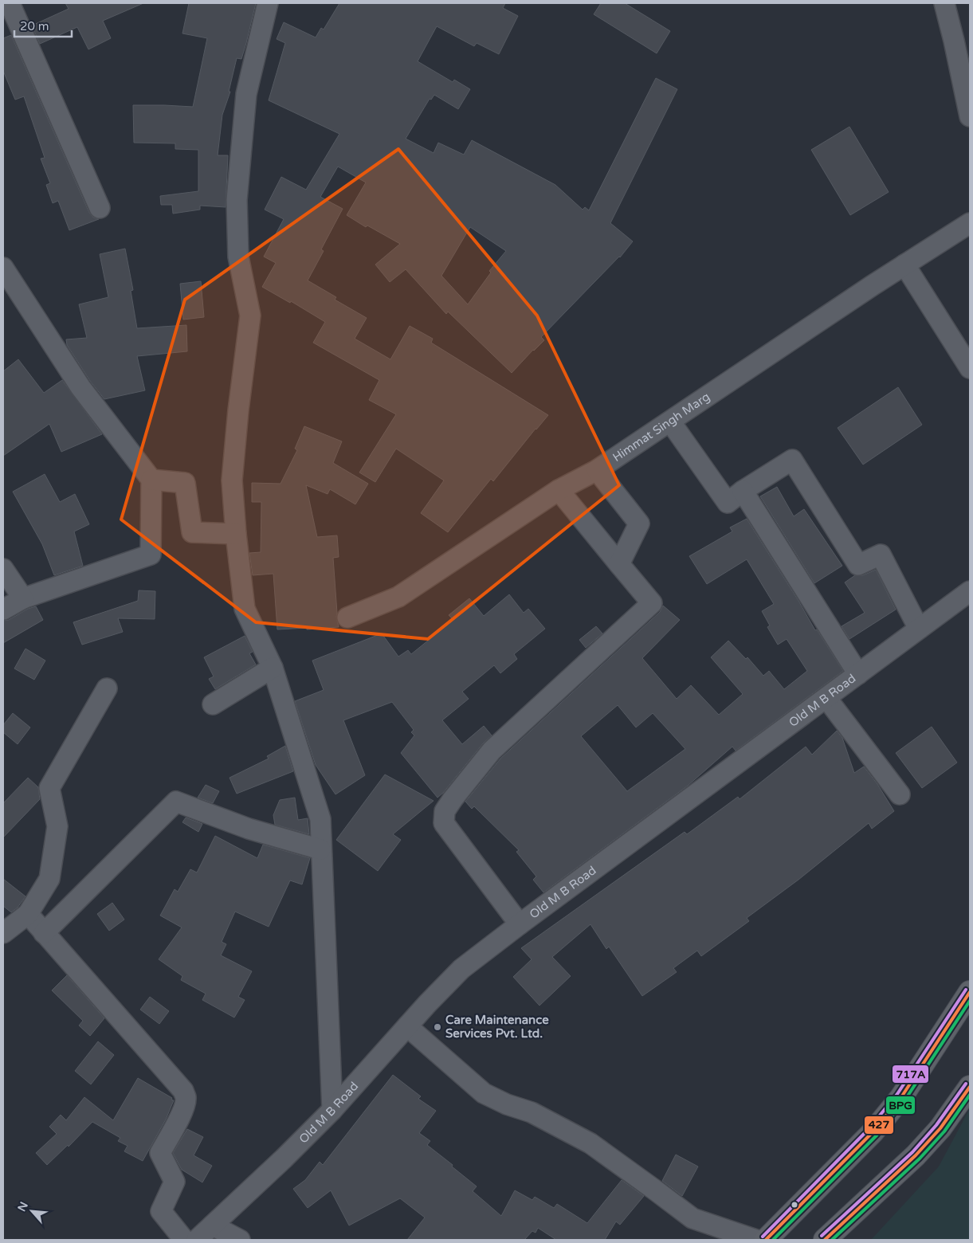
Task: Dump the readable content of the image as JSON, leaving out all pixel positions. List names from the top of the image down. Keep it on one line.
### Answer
{"streets":{"street":["Himmat Singh Marg","Old M B Road"]},"places":["Care Maintenance Services Pvt. Ltd."],"lines":["transit line 717A","transit line 427","transit line BPG"],"scale_bar":"20 m","north":"top left"}
